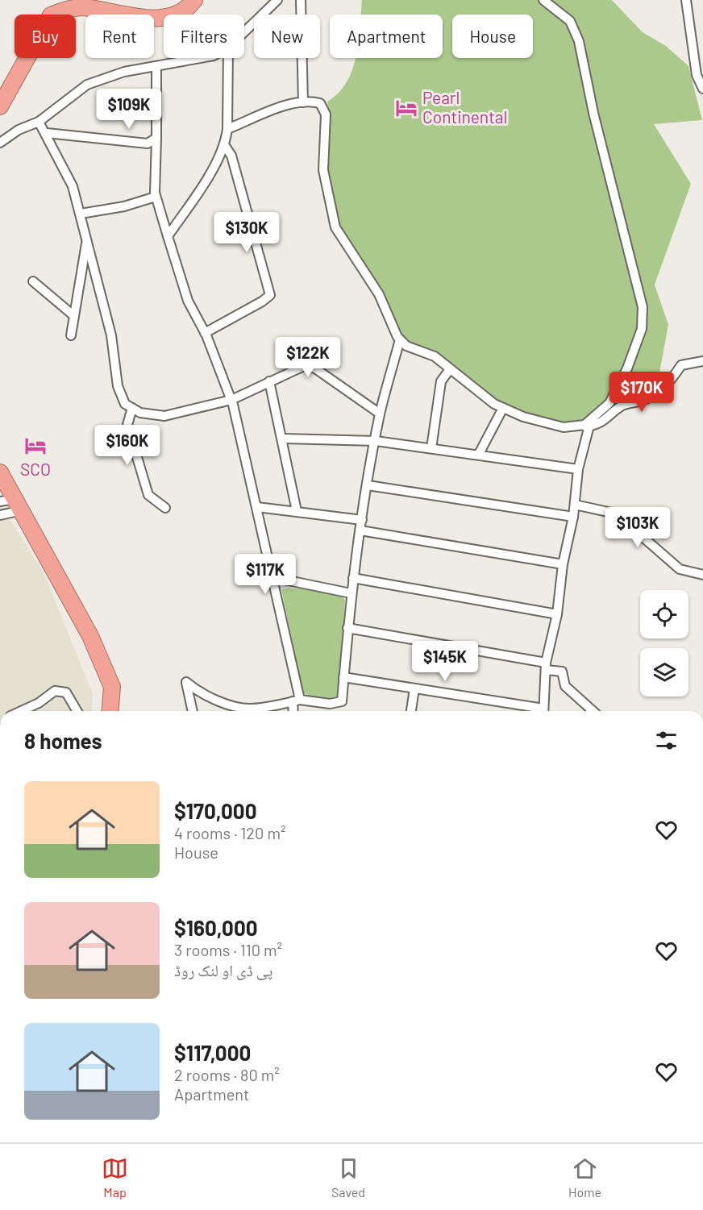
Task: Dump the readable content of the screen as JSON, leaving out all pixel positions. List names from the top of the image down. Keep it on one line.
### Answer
{"places":{"hotel":["Pearl Continental","SCO"]},"page":{"chip":["Buy","Rent","Filters","New","Apartment","House"],"price":["$109K","$130K","$122K","$170K","$160K","$103K","$117K","$145K"],"heading":"8 homes","list":[{"name":"$170,000","note":"4 rooms · 120 m² · House"},{"name":"$160,000","note":"3 rooms · 110 m² · پی ڈی او لنک روڈ"},{"name":"$117,000","note":"2 rooms · 80 m² · Apartment"}],"tabs":["Map","Saved","Home"]}}
